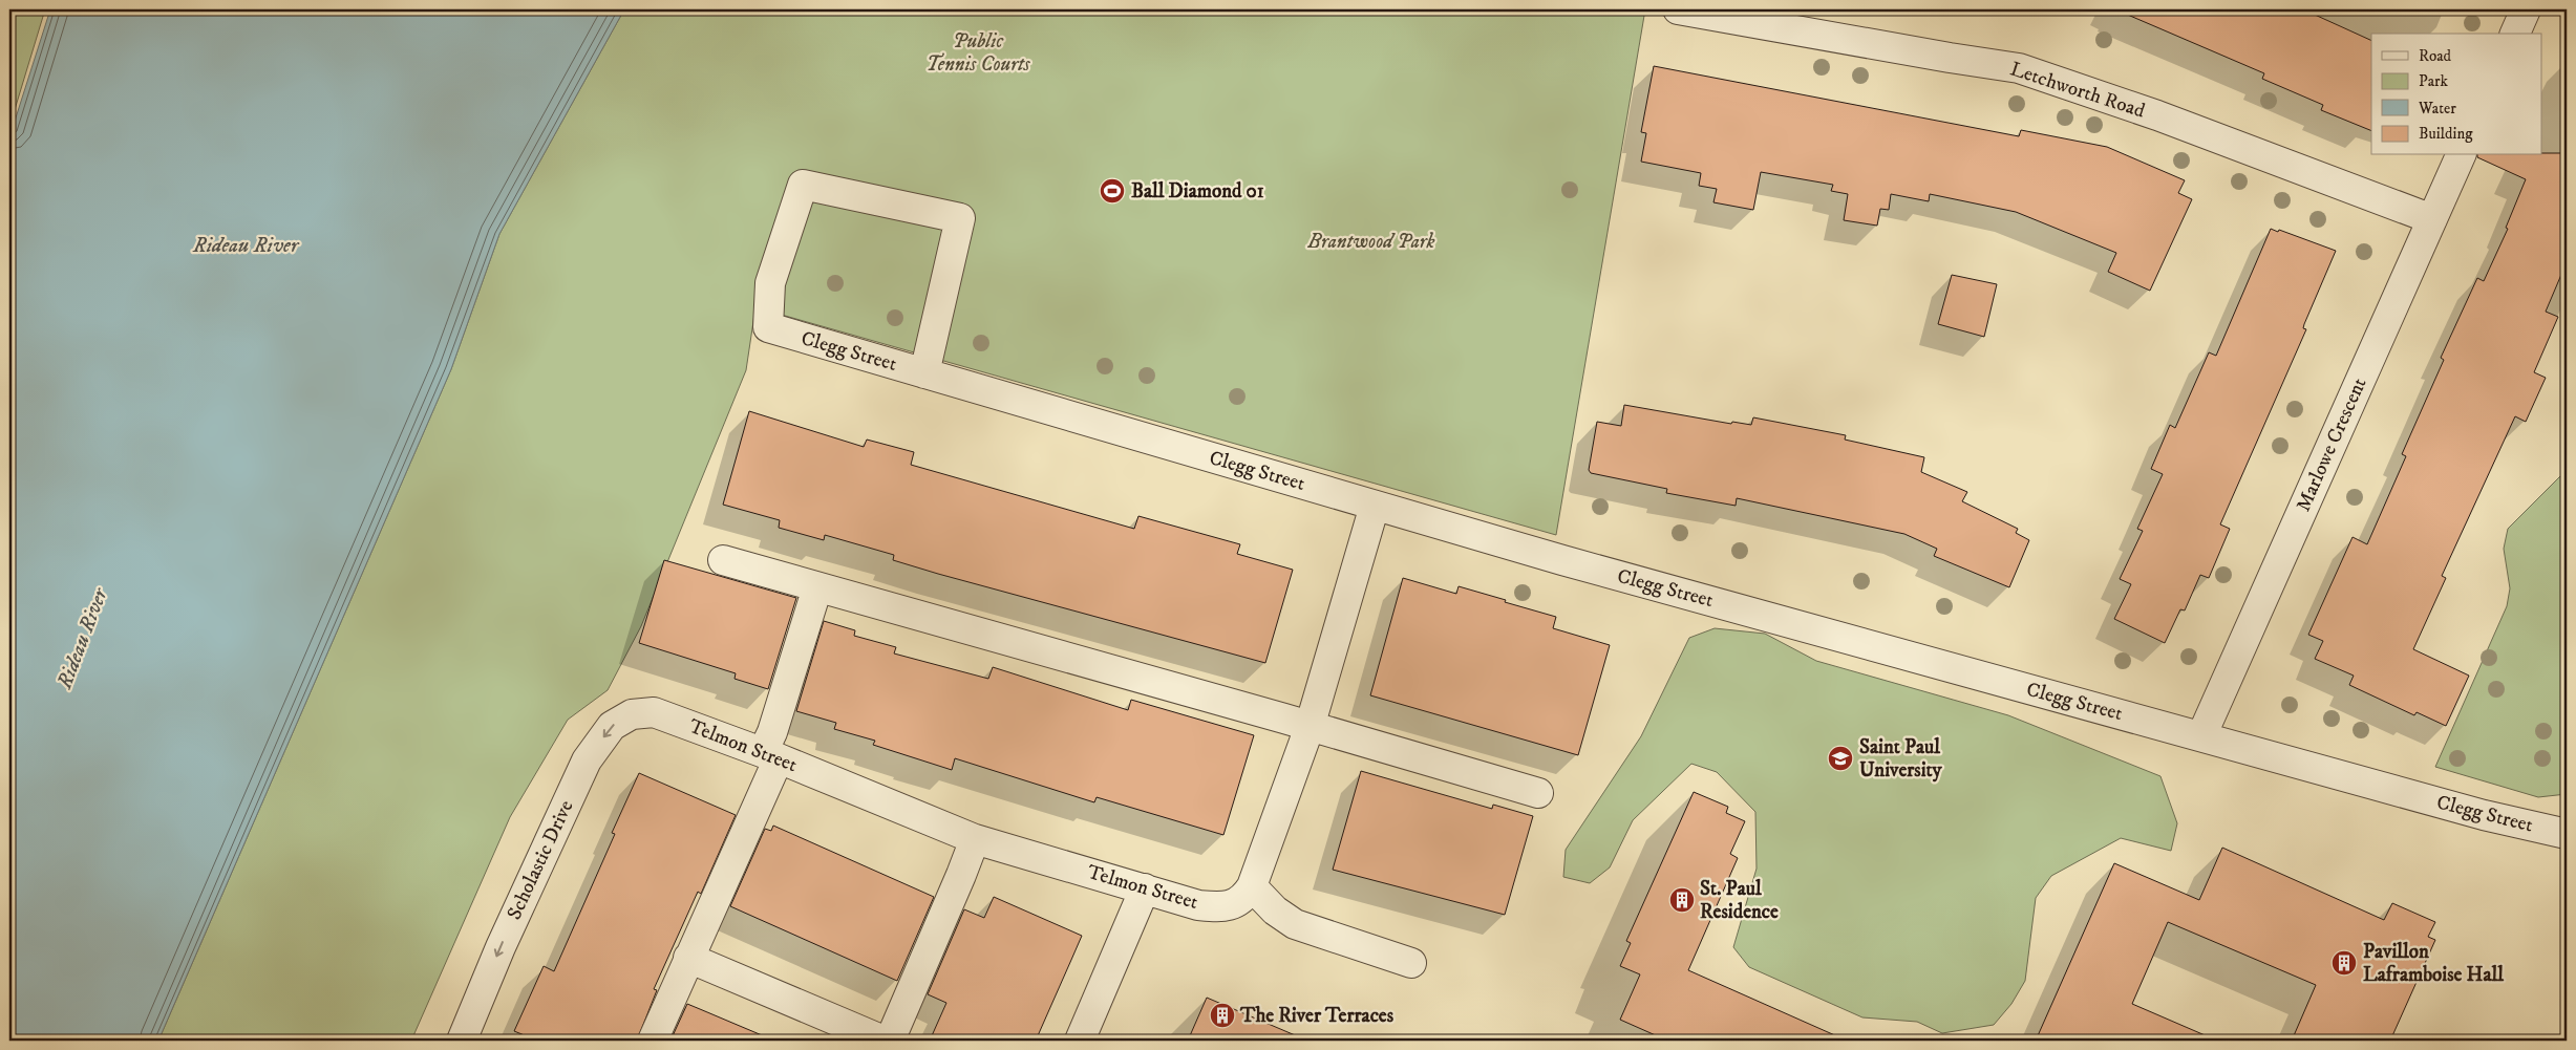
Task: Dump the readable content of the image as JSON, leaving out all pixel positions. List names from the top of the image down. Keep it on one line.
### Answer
{"streets":{"street":["Letchworth Road","Clegg Street","Marlowe Crescent","Telmon Street","Scholastic Drive"]},"crossings":[["Letchworth Road","Marlowe Crescent"],["Clegg Street","Marlowe Crescent"],["Clegg Street","Telmon Street"],["Telmon Street","Scholastic Drive"]],"one_way":["Scholastic Drive"],"water":["Rideau River"],"parks":["Public Tennis Courts","Brantwood Park"],"places":{"sports":["Ball Diamond 01"],"school or university":["Saint Paul University"],"building":["St. Paul Residence","Pavillon Laframboise Hall","The River Terraces"]},"legend":["Road","Park","Water","Building"]}
